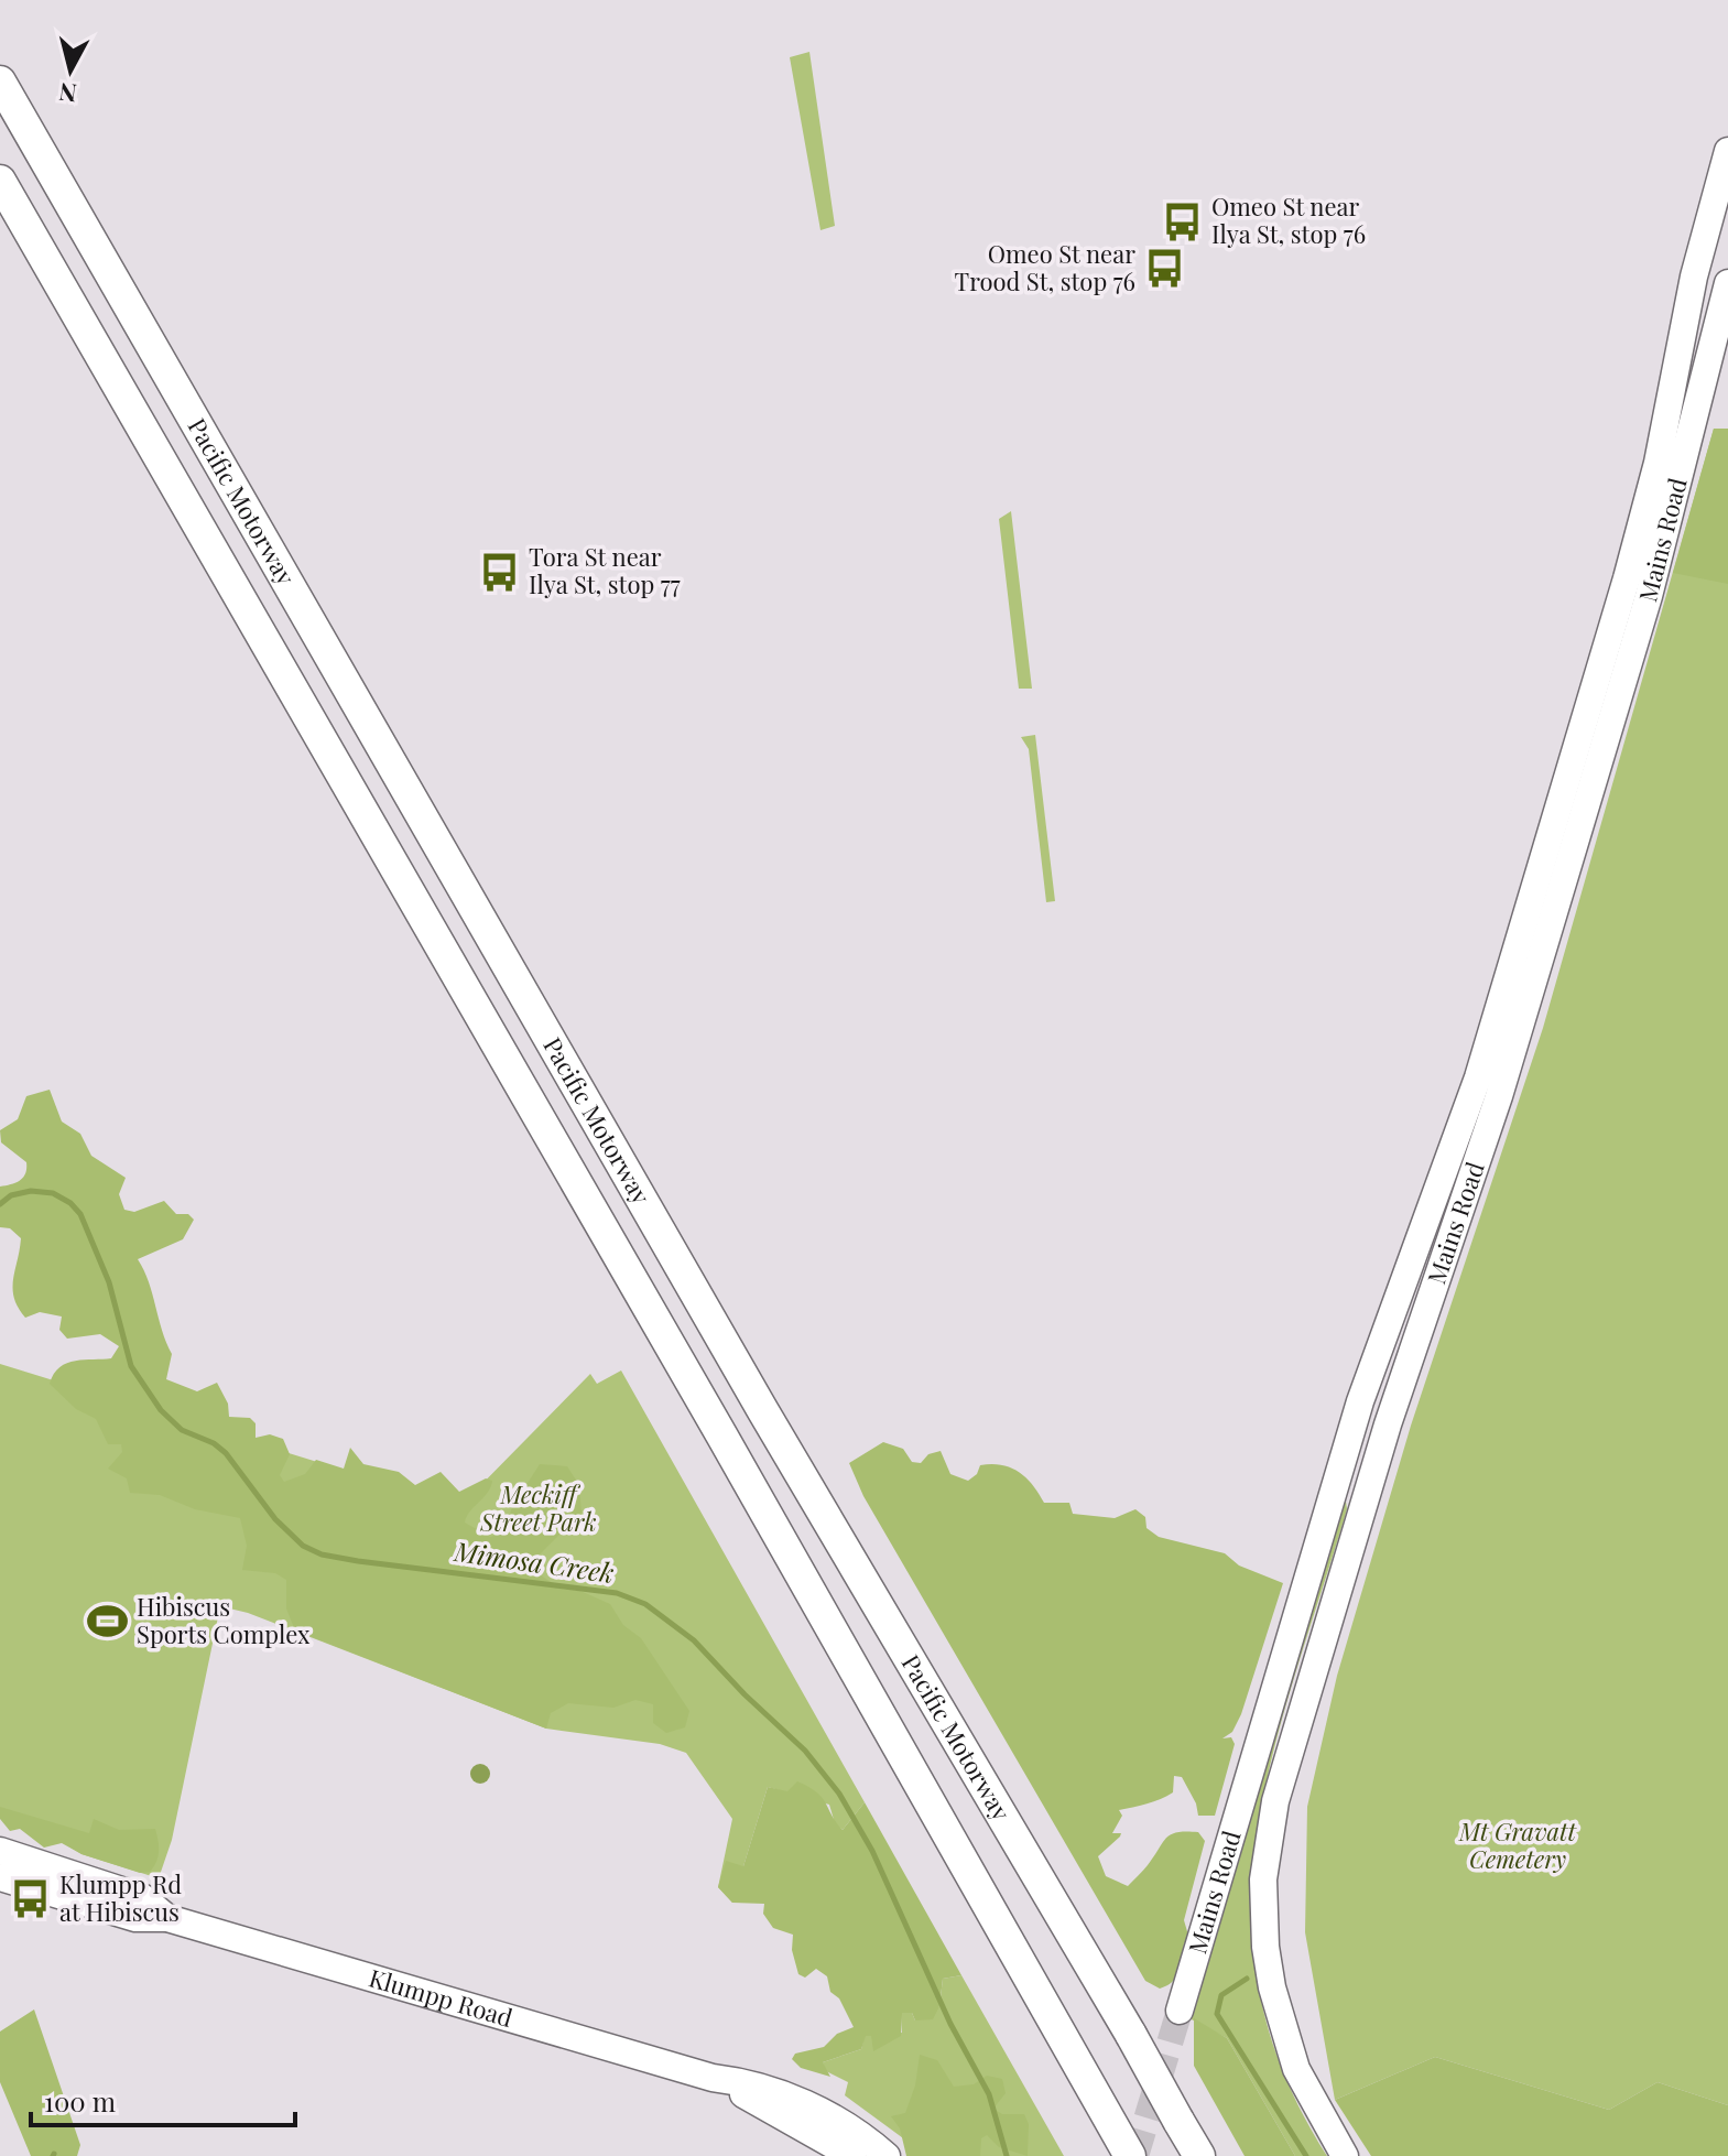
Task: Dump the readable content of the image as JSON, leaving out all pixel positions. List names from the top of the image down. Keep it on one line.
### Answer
{"streets":{"highway":["Pacific Motorway"],"main road":["Mains Road","Klumpp Road"]},"water":["Mimosa Creek"],"parks":["Meckiff Street Park","Mt Gravatt Cemetery"],"places":{"bus stop":["Omeo St near Ilya St, stop 76","Omeo St near Trood St, stop 76","Tora St near Ilya St, stop 77","Klumpp Rd at Hibiscus"],"sports":["Hibiscus Sports Complex"]},"scale_bar":"100 m","north":"bottom"}
